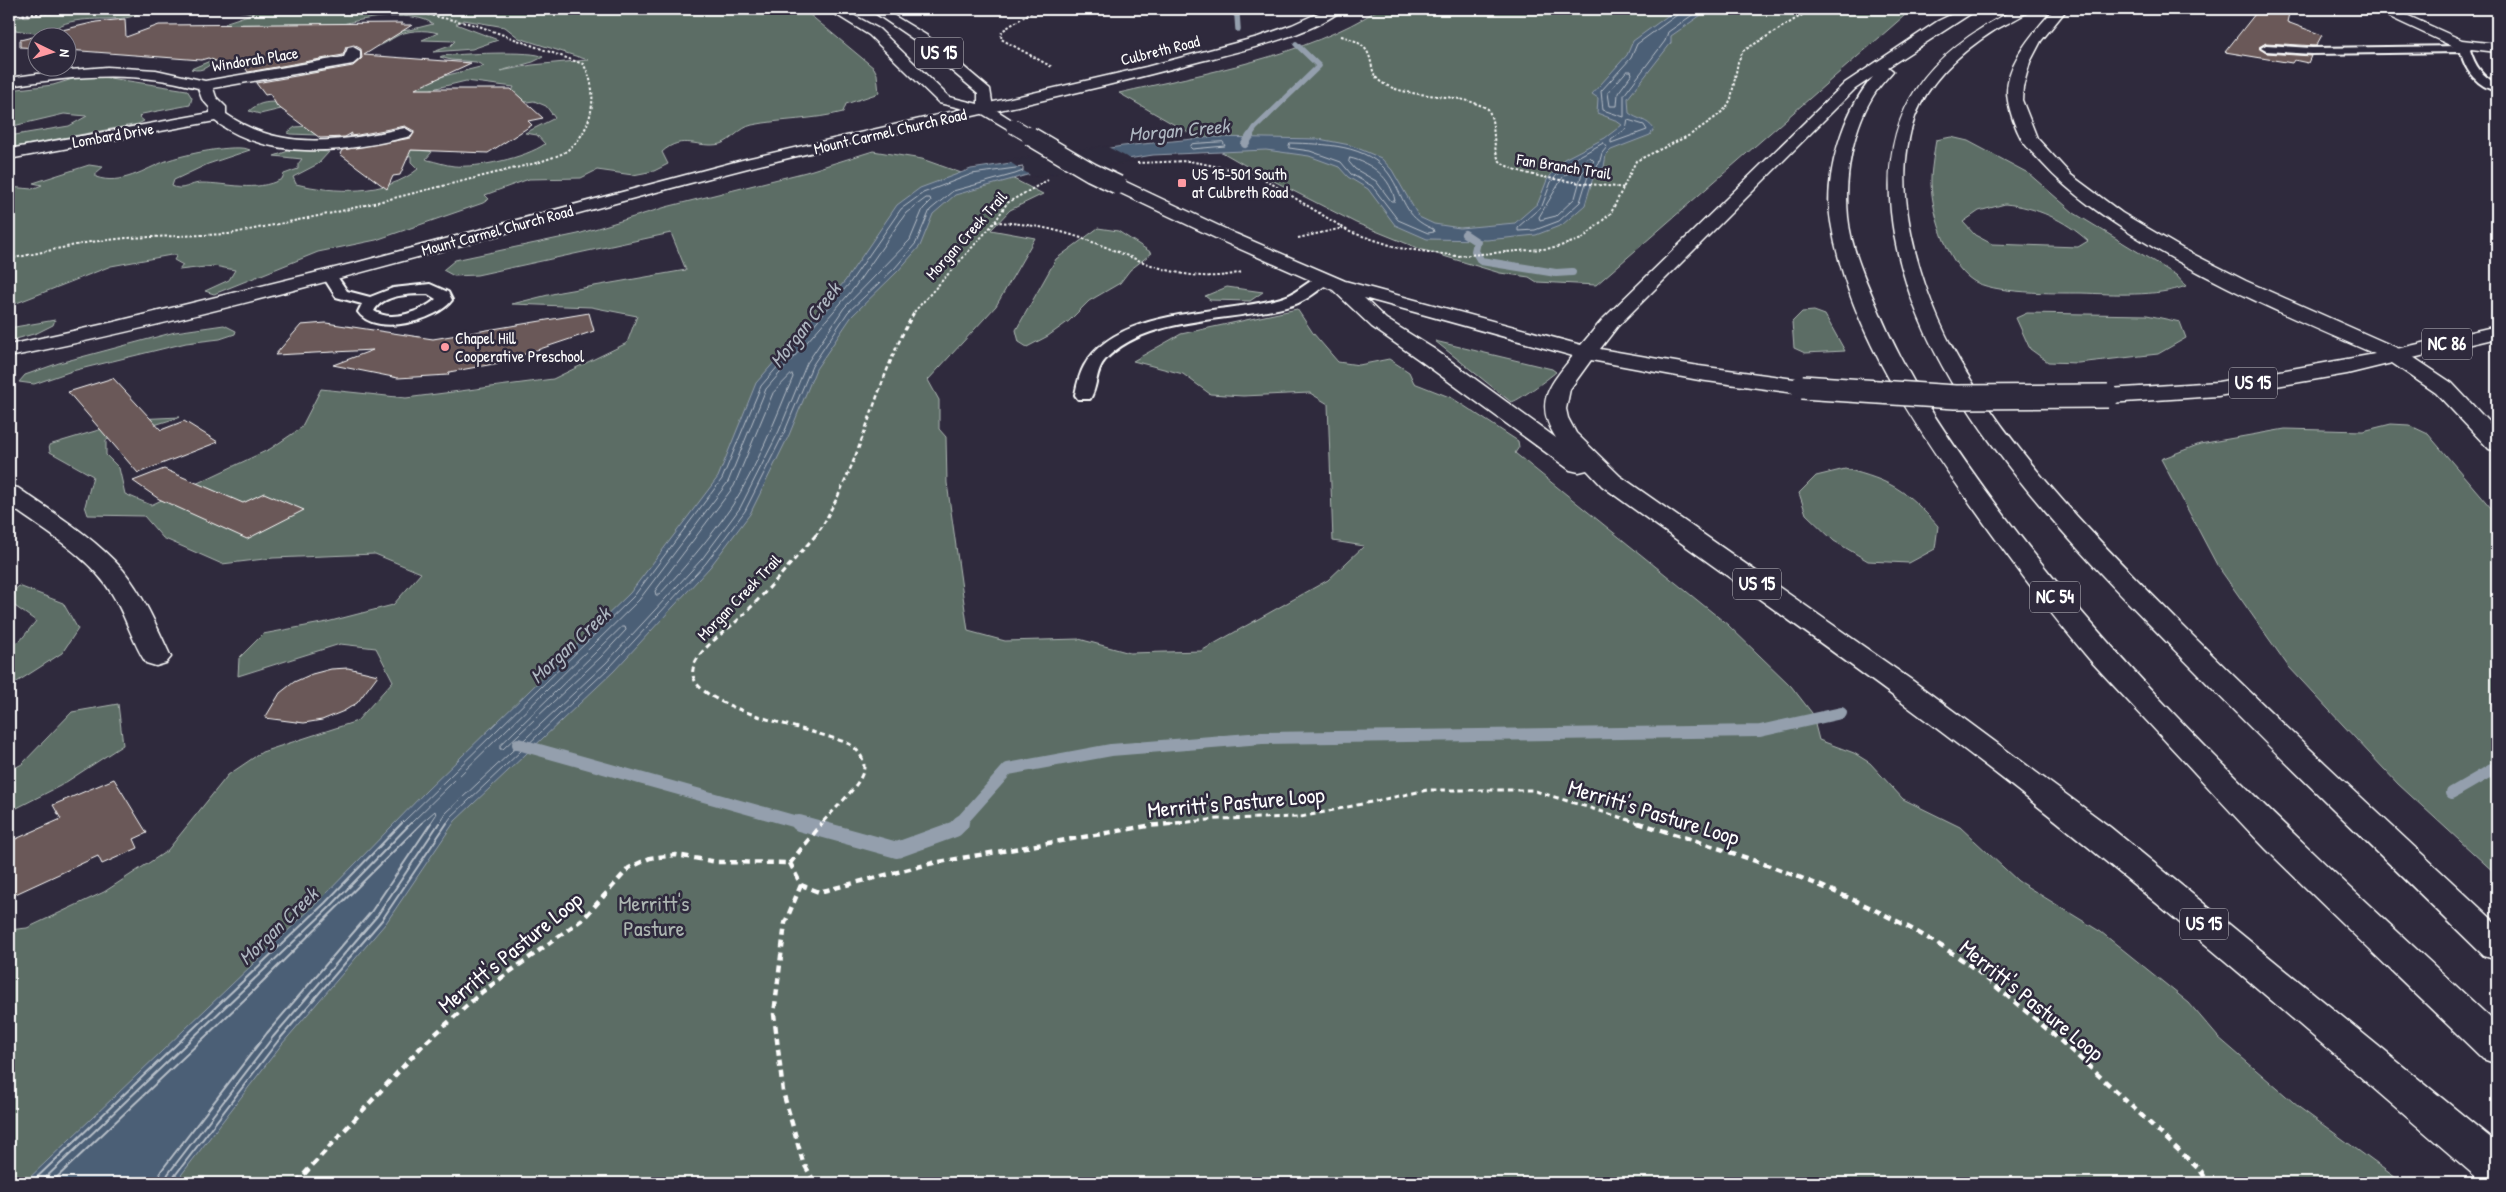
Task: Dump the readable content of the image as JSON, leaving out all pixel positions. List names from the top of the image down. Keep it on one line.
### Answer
{"streets":{"main road":["Culbreth Road","US 15","Windorah Place","Mount Carmel Church Road","Lombard Drive","NC 86","NC 54"],"path":["Fan Branch Trail","Morgan Creek Trail","Merritt's Pasture Loop"]},"crossings":[["Culbreth Road","US 15"],["Culbreth Road","Mount Carmel Church Road"],["US 15","Mount Carmel Church Road"],["US 15","NC 86"],["Morgan Creek Trail","Merritt's Pasture Loop"]],"water":["Morgan Creek"],"parks":["Merritt's Pasture"],"places":{"transit":["US 15-501 South at Culbreth Road"],"other":["Chapel Hill Cooperative Preschool"]},"north":"right"}
